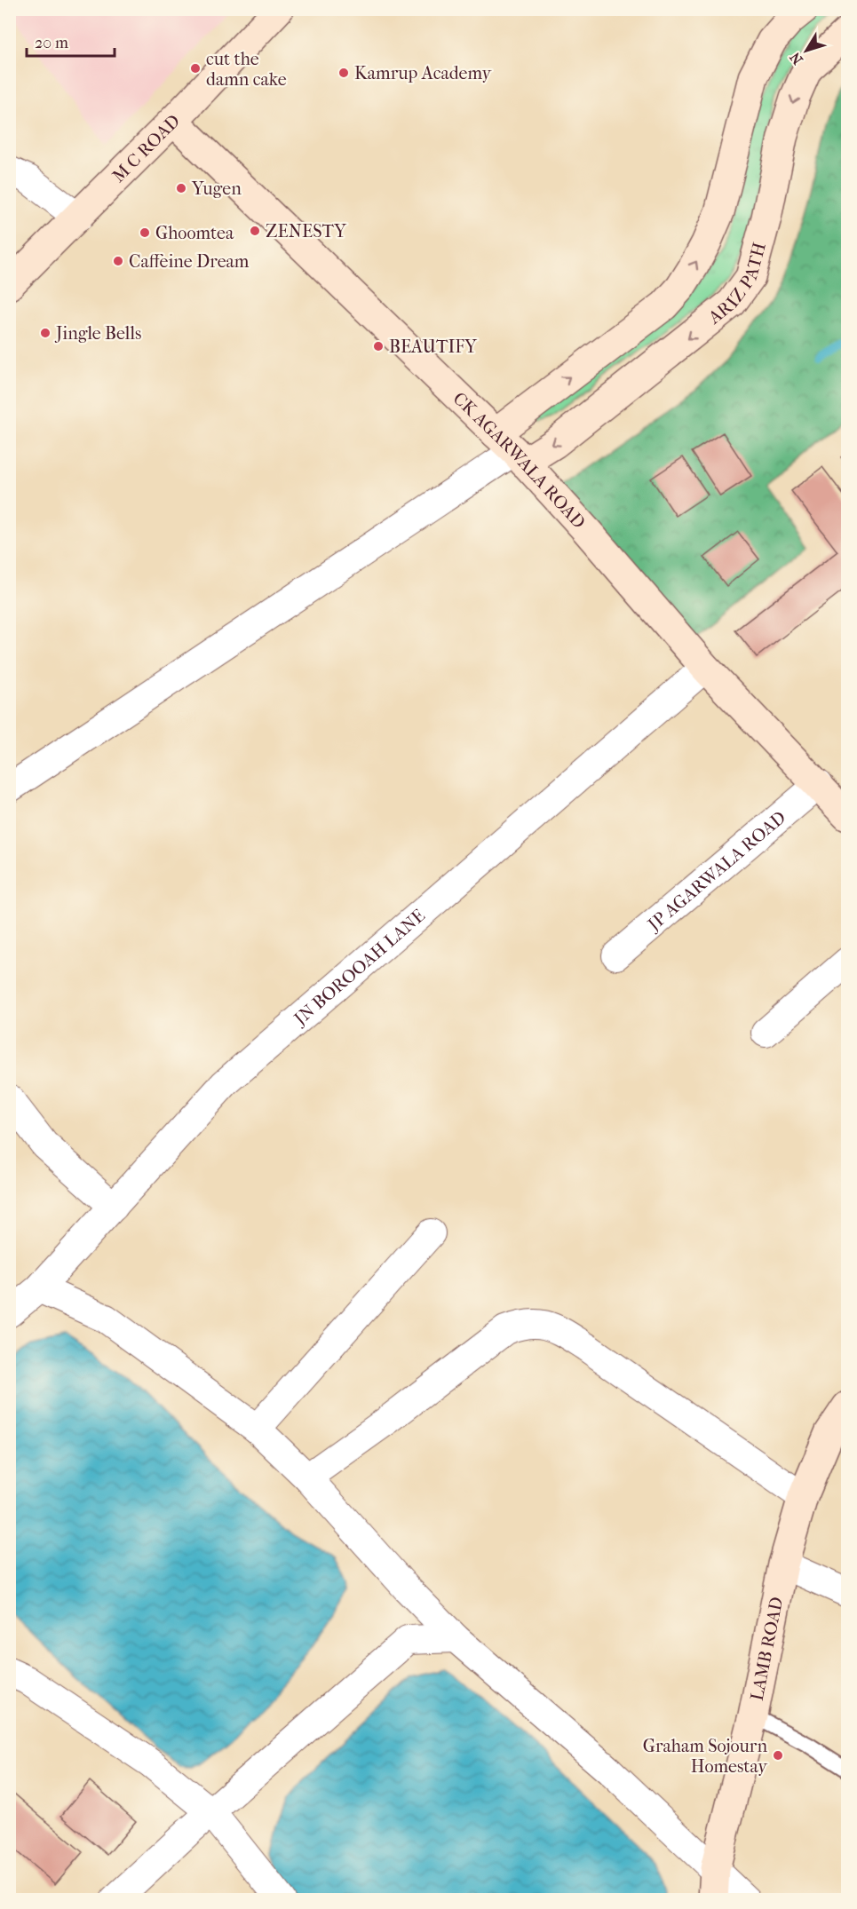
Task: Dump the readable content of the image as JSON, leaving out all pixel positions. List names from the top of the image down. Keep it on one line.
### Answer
{"streets":{"street":["M C ROAD","ARIZ PATH","CK AGARWALA ROAD","JP AGARWALA ROAD","JN BOROOAH LANE","LAMB ROAD"]},"crossings":[["M C ROAD","CK AGARWALA ROAD"],["ARIZ PATH","CK AGARWALA ROAD"],["CK AGARWALA ROAD","JP AGARWALA ROAD"],["CK AGARWALA ROAD","JN BOROOAH LANE"]],"places":["cut the damn cake","Kamrup Academy","Yugen","ZENESTY","Ghoomtea","Caffeine Dream","Jingle Bells","BEAUTIFY","Graham Sojourn Homestay"],"scale_bar":"20 m","north":"bottom left"}
